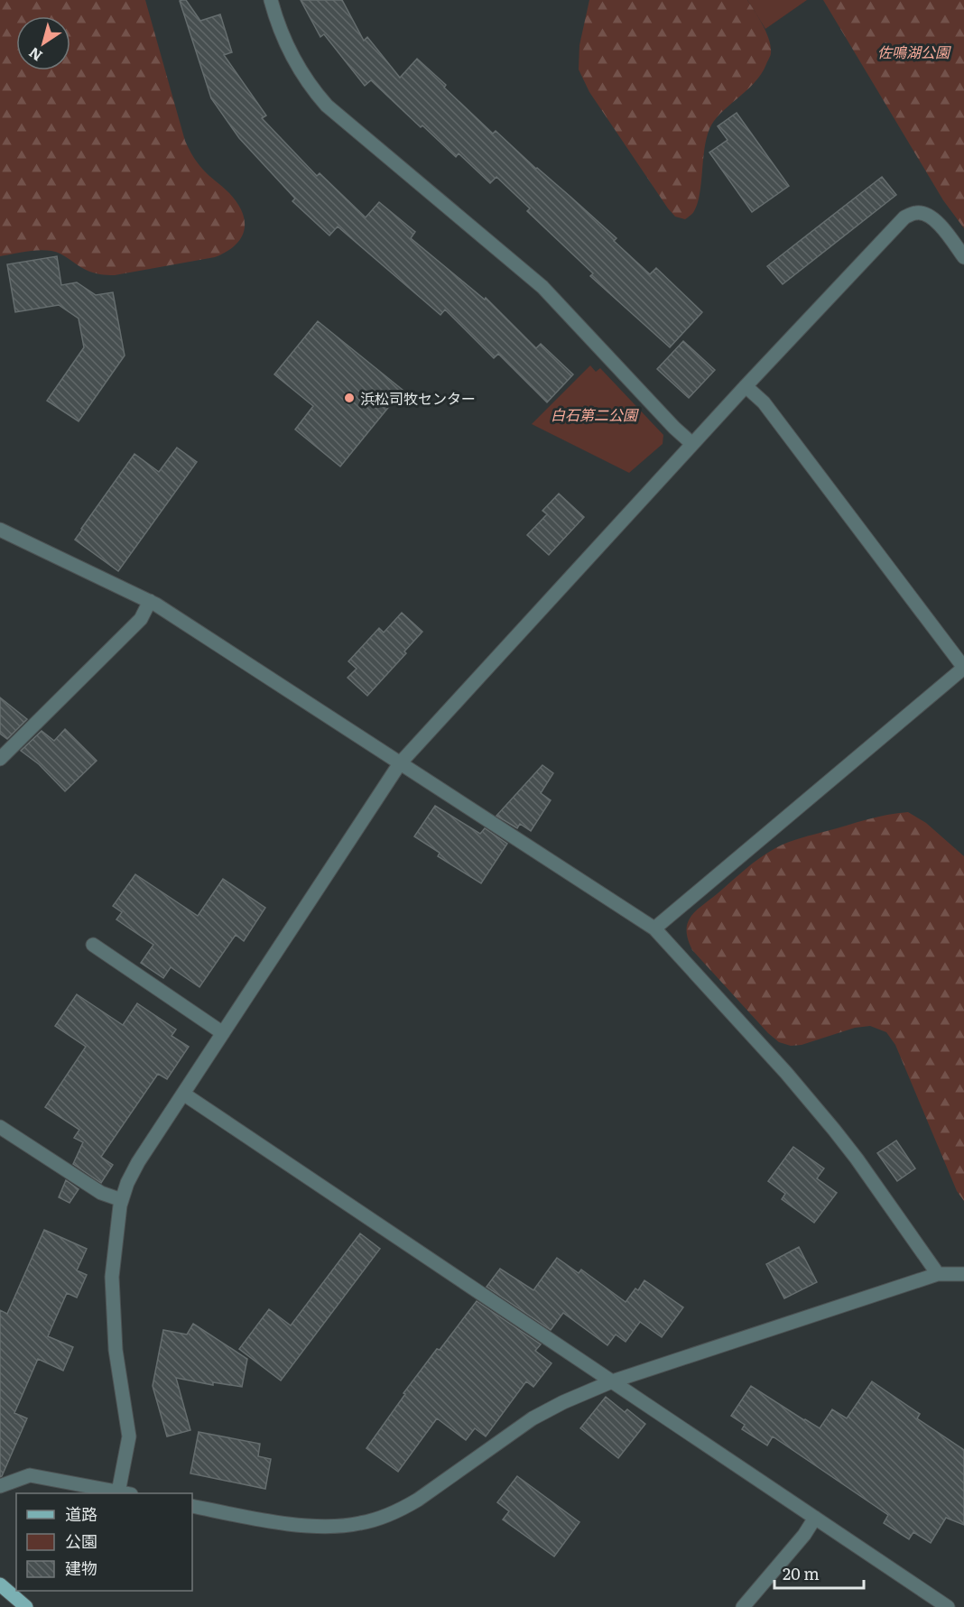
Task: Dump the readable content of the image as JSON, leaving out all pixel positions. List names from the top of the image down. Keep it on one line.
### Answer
{"parks":["佐鳴湖公園","白石第二公園"],"places":["浜松司牧センター"],"legend":["道路","公園","建物"],"scale_bar":"20 m","north":"bottom left"}
